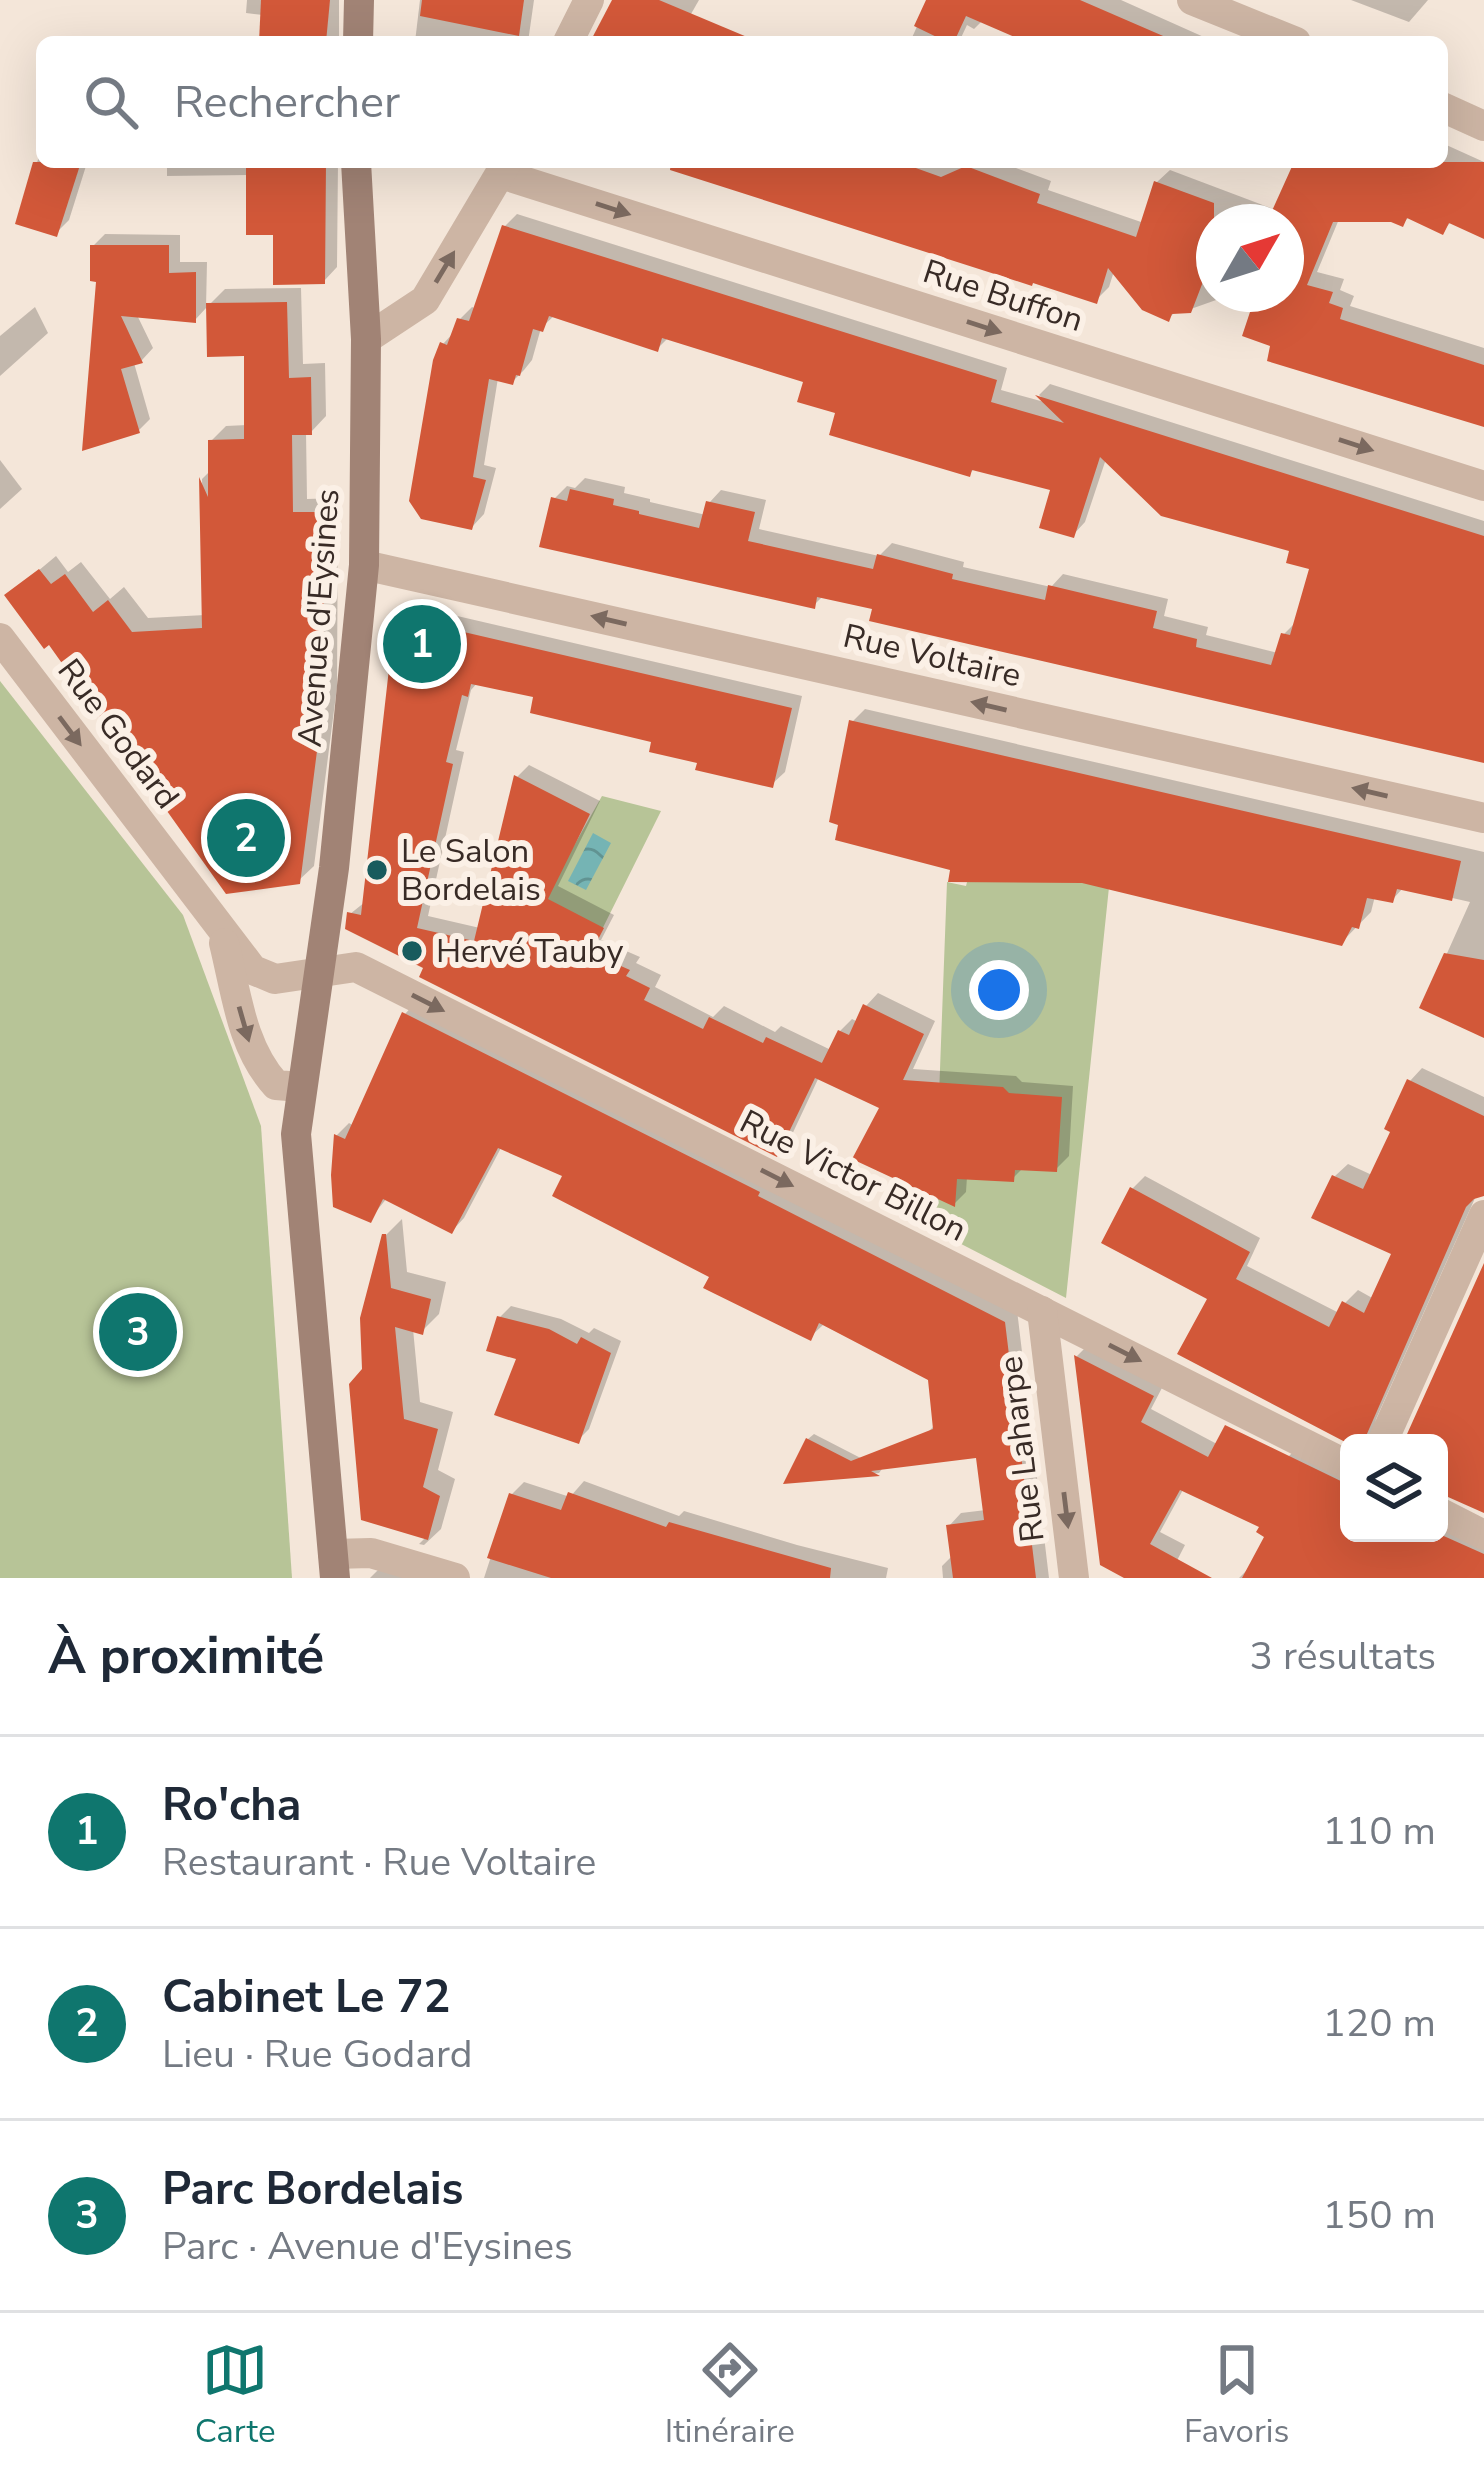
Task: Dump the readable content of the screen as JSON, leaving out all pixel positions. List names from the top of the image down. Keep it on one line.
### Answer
{"streets":{"street":["Rue Buffon","Avenue d'Eysines","Rue Voltaire","Rue Godard","Rue Victor Billon","Rue Laharpe"]},"crossings":[["Avenue d'Eysines","Rue Voltaire"],["Avenue d'Eysines","Rue Godard"],["Avenue d'Eysines","Rue Victor Billon"],["Rue Godard","Rue Victor Billon"],["Rue Victor Billon","Rue Laharpe"]],"one_way":["Rue Buffon","Rue Voltaire","Rue Godard","Rue Victor Billon","Rue Laharpe"],"places":["Le Salon Bordelais","Hervé Tauby"],"north":"top right","page":{"search":"Rechercher","pins":["1","2","3"],"heading":["À proximité","3 résultats"],"list":[{"mark":"1","name":"Ro'cha","note":"Restaurant · Rue Voltaire","value":"110 m"},{"mark":"2","name":"Cabinet Le 72","note":"Lieu · Rue Godard","value":"120 m"},{"mark":"3","name":"Parc Bordelais","note":"Parc · Avenue d'Eysines","value":"150 m"}],"nav":["Carte","Itinéraire","Favoris"]}}
